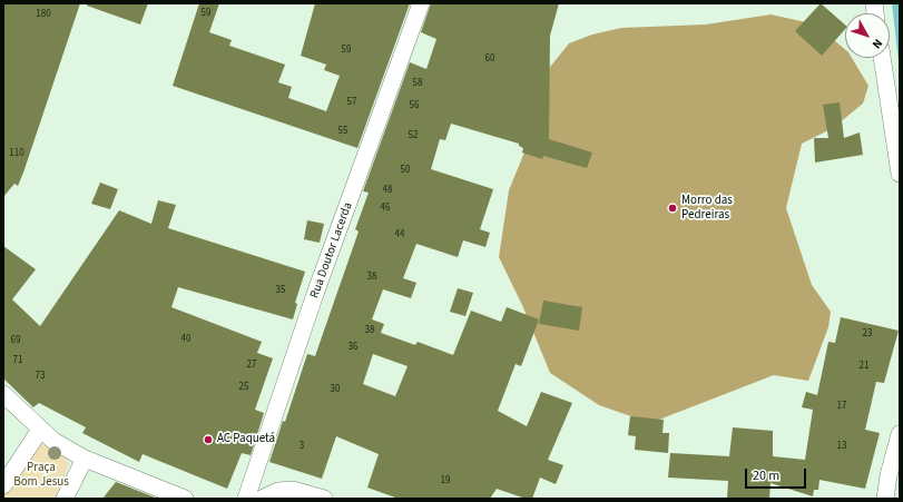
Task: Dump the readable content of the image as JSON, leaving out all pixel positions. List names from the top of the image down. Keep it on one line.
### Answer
{"streets":{"street":["Rua Doutor Lacerda"]},"parks":["Praça Bom Jesus"],"places":["Morro das Pedreiras","AC Paquetá"],"house_numbers":["59","180","59","60","58","57","56","55","52","110","50","48","46","44","38","35","38","23","40","69","36","71","27","21","73","25","30","17","3","13","19"],"scale_bar":"20 m","north":"bottom right"}
